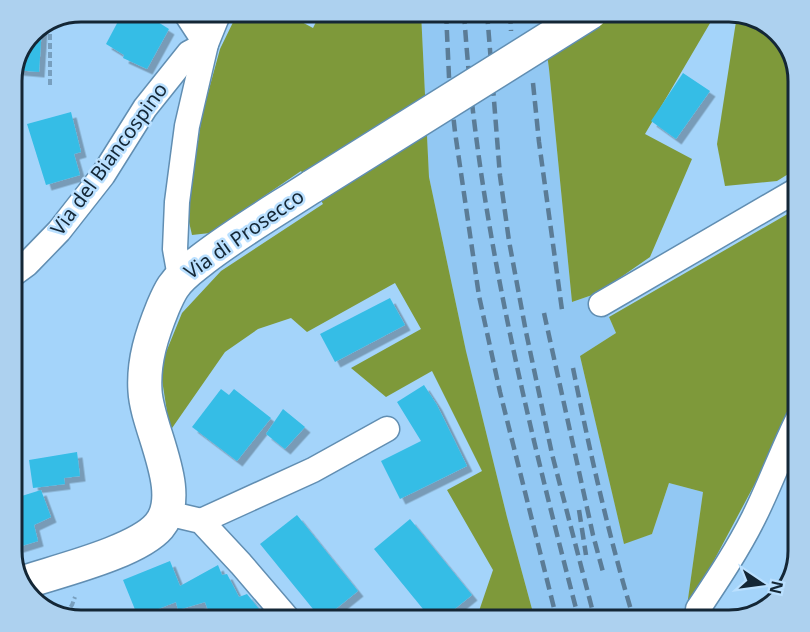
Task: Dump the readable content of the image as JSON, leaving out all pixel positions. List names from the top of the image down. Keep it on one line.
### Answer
{"streets":{"main road":["Via di Prosecco"],"street":["Via del Biancospino"]},"crossings":[["Via del Biancospino","Via di Prosecco"]],"north":"right"}
